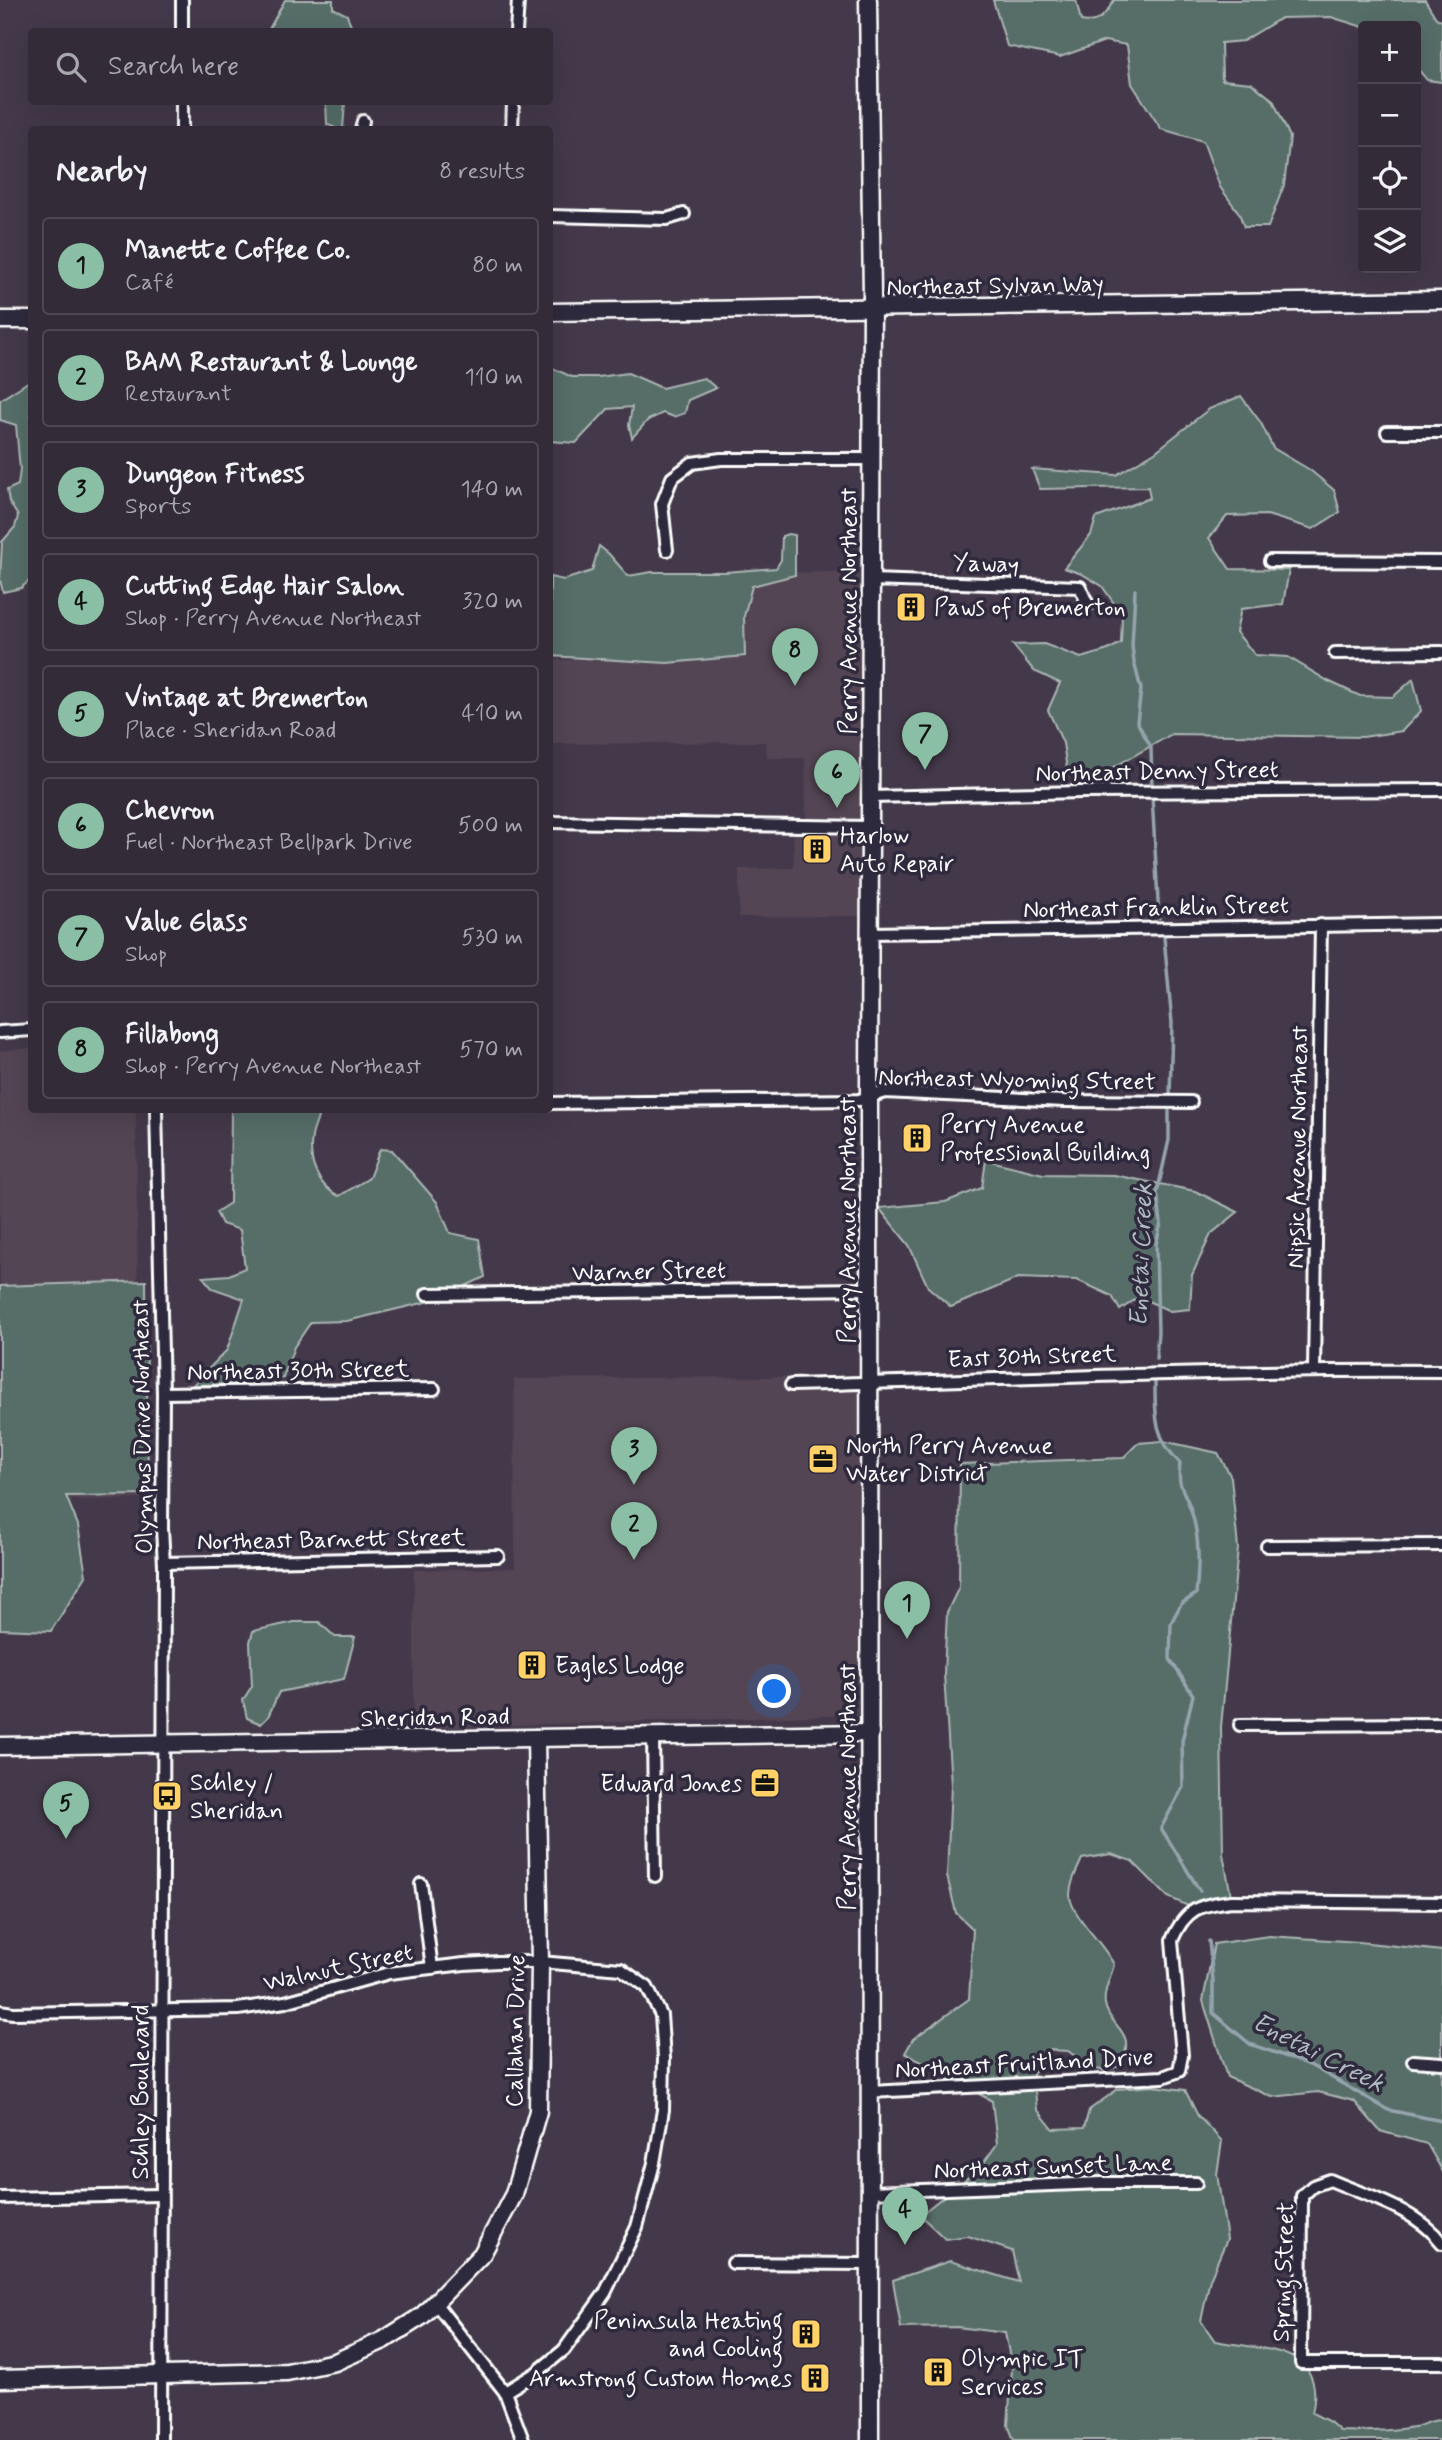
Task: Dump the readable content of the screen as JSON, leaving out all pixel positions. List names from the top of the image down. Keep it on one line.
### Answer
{"streets":{"main road":["Northeast Sylvan Way","Perry Avenue Northeast","Sheridan Road","Callahan Drive"],"street":["Yaway","Northeast Denny Street","Northeast Franklin Street","Northeast Wyoming Street","Nipsic Avenue Northeast","Warner Street","East 30th Street","Northeast 30th Street","Olympus Drive Northeast","Northeast Barnett Street","Walnut Street","Northeast Fruitland Drive","Schley Boulevard","Northeast Sunset Lane","Spring Street"]},"crossings":[["Northeast Sylvan Way","Perry Avenue Northeast"],["Yaway","Perry Avenue Northeast"],["Perry Avenue Northeast","Northeast Denny Street"],["Perry Avenue Northeast","Northeast Franklin Street"],["Perry Avenue Northeast","Northeast Wyoming Street"],["Perry Avenue Northeast","Warner Street"],["Perry Avenue Northeast","East 30th Street"],["Perry Avenue Northeast","Sheridan Road"],["Perry Avenue Northeast","Northeast Fruitland Drive"],["Perry Avenue Northeast","Northeast Sunset Lane"],["Northeast Franklin Street","Nipsic Avenue Northeast"],["Nipsic Avenue Northeast","East 30th Street"],["Northeast 30th Street","Olympus Drive Northeast"],["Olympus Drive Northeast","Northeast Barnett Street"],["Olympus Drive Northeast","Sheridan Road"],["Olympus Drive Northeast","Schley Boulevard"],["Sheridan Road","Callahan Drive"],["Sheridan Road","Schley Boulevard"],["Walnut Street","Callahan Drive"],["Walnut Street","Schley Boulevard"],["Callahan Drive","Schley Boulevard"]],"water":["Enetai Creek"],"places":{"building":["Paws of Bremerton","Harlow Auto Repair","Perry Avenue Professional Building","Eagles Lodge","Peninsula Heating and Cooling","Olympic IT Services","Armstrong Custom Homes"],"office":["North Perry Avenue Water District","Edward Jones"],"bus stop":["Schley / Sheridan"]},"page":{"map_buttons":["+","−"],"search":"Search here","heading":["Nearby","8 results"],"list":[{"mark":"1","name":"Manette Coffee Co.","note":"Café","value":"80 m"},{"mark":"2","name":"BAM Restaurant & Lounge","note":"Restaurant","value":"110 m"},{"mark":"3","name":"Dungeon Fitness","note":"Sports","value":"140 m"},{"mark":"4","name":"Cutting Edge Hair Salon","note":"Shop · Perry Avenue Northeast","value":"320 m"},{"mark":"5","name":"Vintage at Bremerton","note":"Place · Sheridan Road","value":"410 m"},{"mark":"6","name":"Chevron","note":"Fuel · Northeast Bellpark Drive","value":"500 m"},{"mark":"7","name":"Value Glass","note":"Shop","value":"530 m"},{"mark":"8","name":"Fillabong","note":"Shop · Perry Avenue Northeast","value":"570 m"}],"pins":["8","7","6","3","2","1","5","4"]}}
